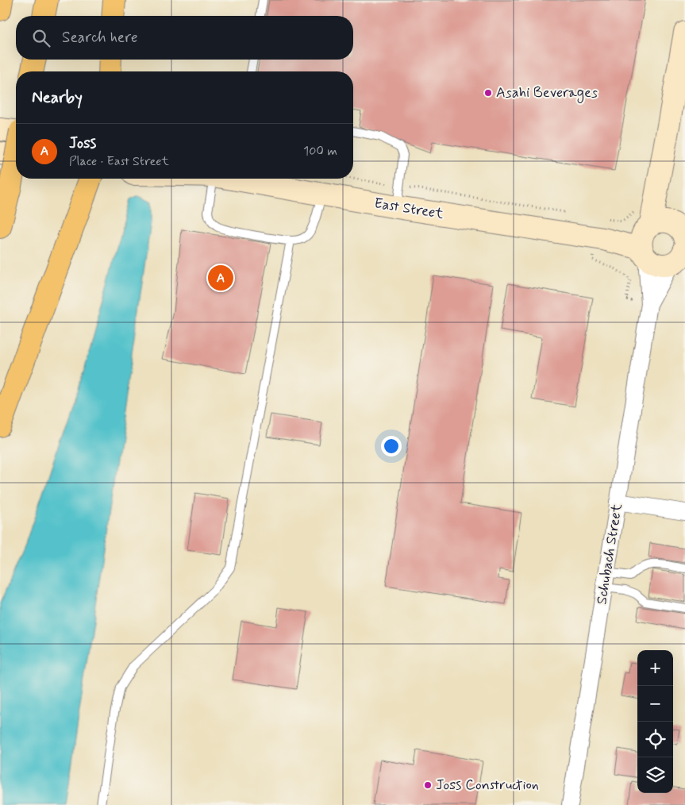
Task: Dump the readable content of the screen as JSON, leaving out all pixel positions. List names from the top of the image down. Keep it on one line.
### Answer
{"streets":{"main road":["East Street","Schubach Street"]},"crossings":[["East Street","Schubach Street"]],"places":["Asahi Beverages","Joss Construction"],"page":{"search":"Search here","heading":"Nearby","list":[{"mark":"A","name":"Joss","note":"Place · East Street","value":"100 m"}],"pins":"A","map_buttons":["+","−"]}}
